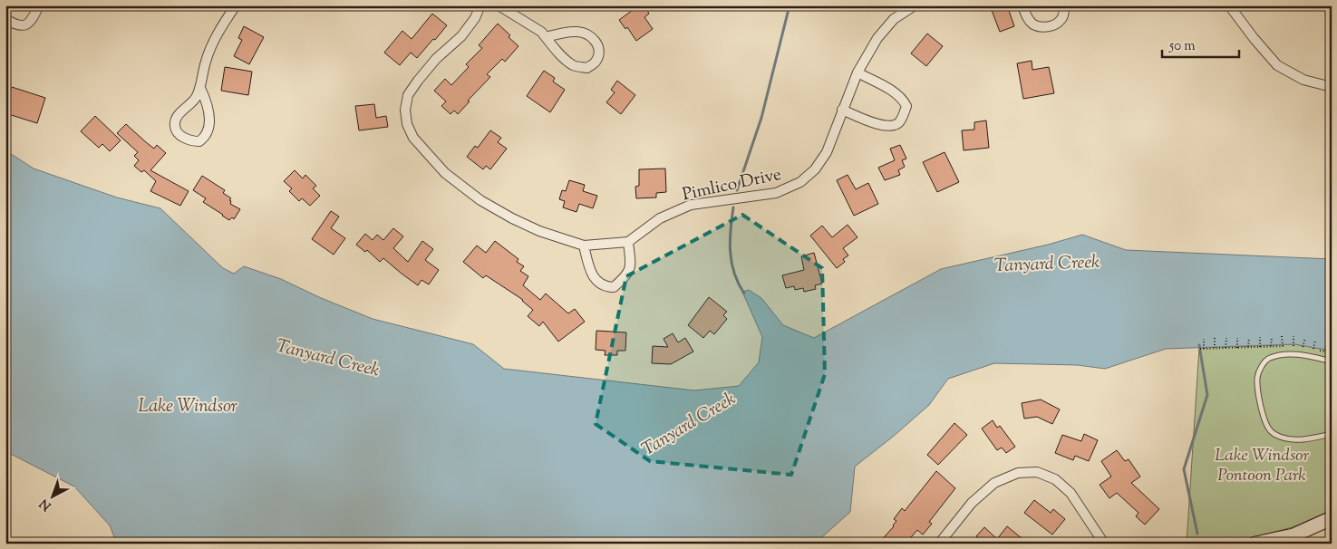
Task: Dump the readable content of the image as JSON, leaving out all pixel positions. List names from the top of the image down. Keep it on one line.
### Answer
{"streets":{"street":["Pimlico Drive"]},"water":["Tanyard Creek","Lake Windsor"],"parks":["Lake Windsor Pontoon Park"],"scale_bar":"50 m","north":"bottom left"}
